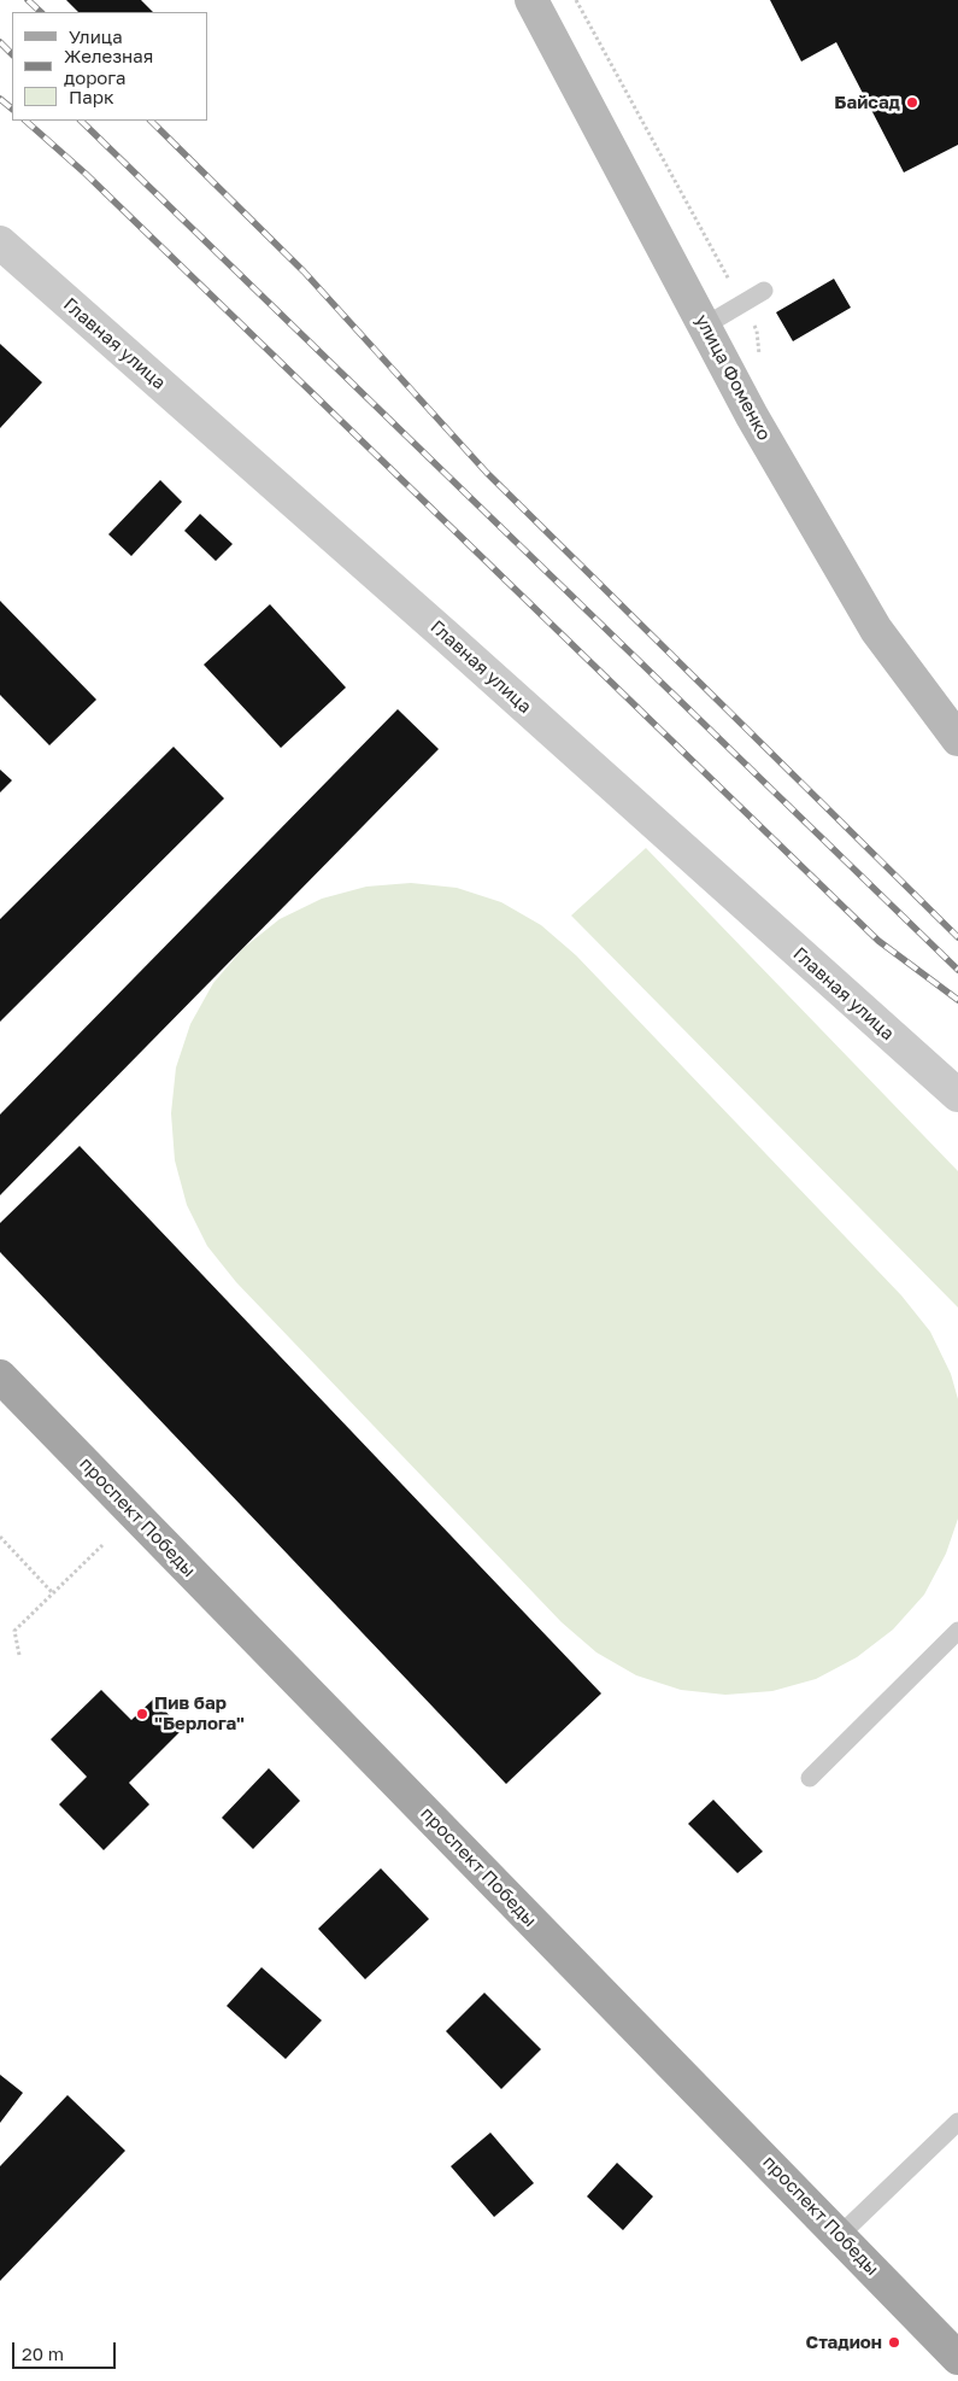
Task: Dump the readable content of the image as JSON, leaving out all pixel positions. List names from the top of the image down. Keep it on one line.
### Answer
{"streets":{"main road":["проспект Победы"],"street":["Главная улица","улица Фоменко"]},"places":["Байсад","Пив бар \"Берлога\"","Стадион"],"legend":["Улица","Железная дорога","Парк"],"scale_bar":"20 m"}
